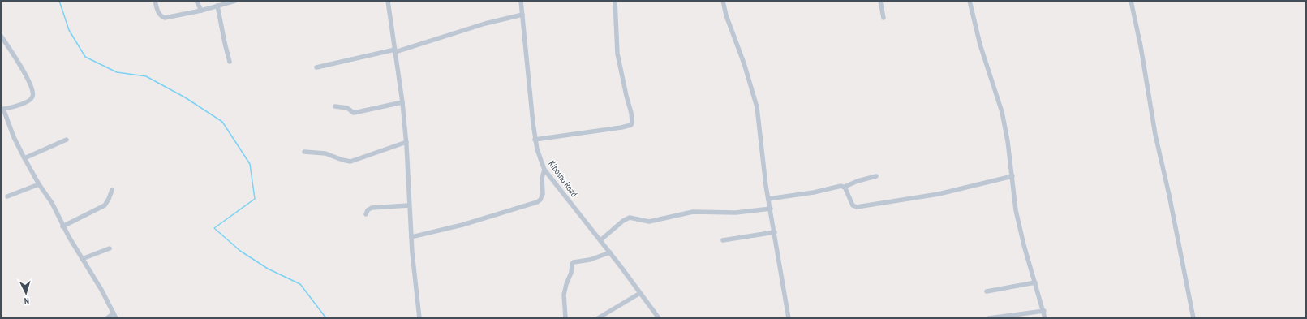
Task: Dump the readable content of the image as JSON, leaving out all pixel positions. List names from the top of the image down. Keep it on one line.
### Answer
{"streets":{"street":["Kibosho Road"]},"north":"bottom"}
